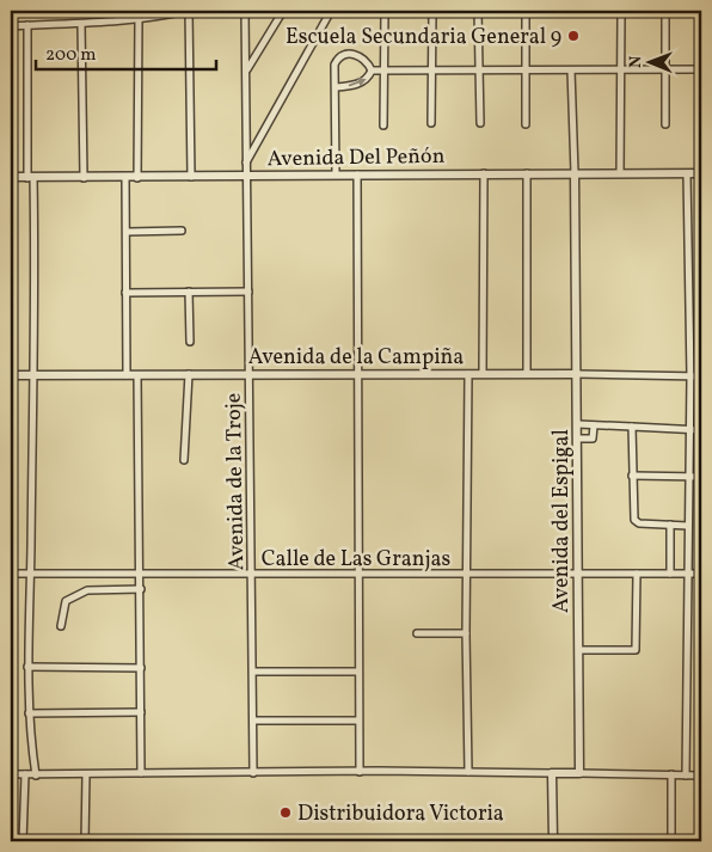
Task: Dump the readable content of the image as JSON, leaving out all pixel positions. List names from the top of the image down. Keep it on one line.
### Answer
{"streets":{"street":["Avenida Del Peñón","Avenida de la Campiña","Avenida de la Troje","Avenida del Espigal","Calle de Las Granjas"]},"crossings":[["Avenida Del Peñón","Avenida de la Troje"],["Avenida Del Peñón","Avenida del Espigal"],["Avenida de la Campiña","Avenida de la Troje"],["Avenida de la Campiña","Avenida del Espigal"],["Avenida de la Troje","Calle de Las Granjas"],["Avenida del Espigal","Calle de Las Granjas"]],"places":["Escuela Secundaria General 9","Distribuidora Victoria"],"scale_bar":"200 m","north":"left"}
